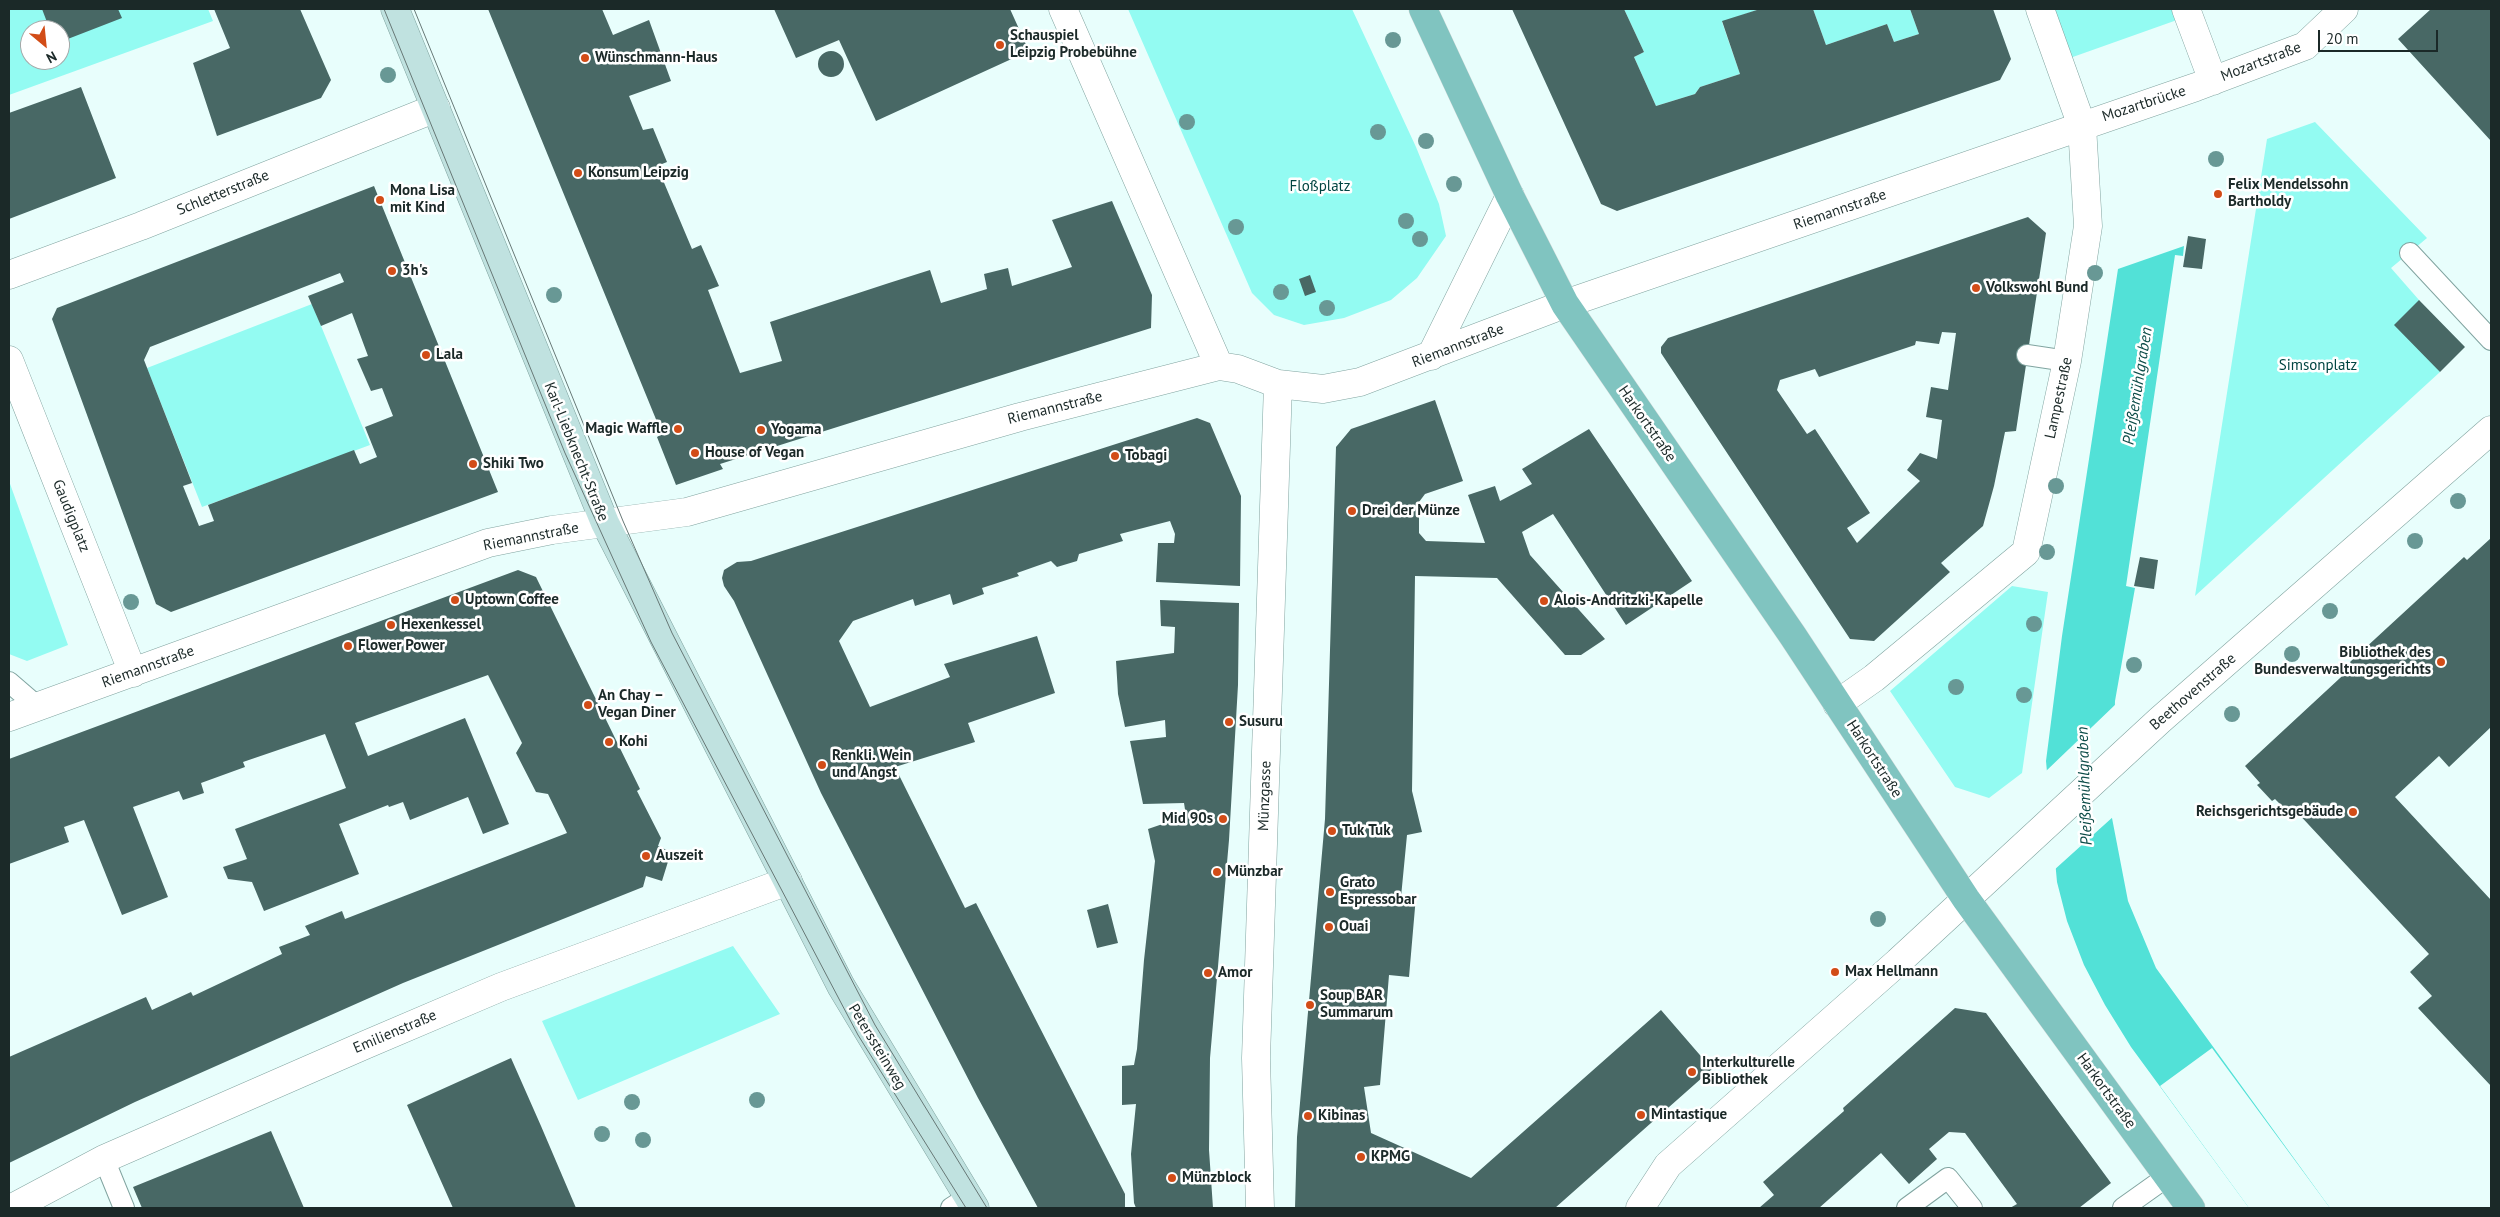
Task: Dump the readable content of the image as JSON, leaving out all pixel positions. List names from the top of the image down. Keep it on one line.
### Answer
{"streets":{"main road":["Harkortstraße","Karl-Liebknecht-Straße","Peterssteinweg"],"street":["Mozartstraße","Mozartbrücke","Schletterstraße","Riemannstraße","Lampestraße","Gaudigplatz","Beethovenstraße","Münzgasse","Emilienstraße"]},"crossings":[["Mozartstraße","Mozartbrücke"],["Mozartbrücke","Riemannstraße"],["Mozartbrücke","Lampestraße"],["Schletterstraße","Karl-Liebknecht-Straße"],["Riemannstraße","Lampestraße"],["Riemannstraße","Harkortstraße"],["Riemannstraße","Karl-Liebknecht-Straße"],["Riemannstraße","Gaudigplatz"],["Riemannstraße","Münzgasse"],["Lampestraße","Harkortstraße"],["Harkortstraße","Beethovenstraße"],["Karl-Liebknecht-Straße","Emilienstraße"],["Karl-Liebknecht-Straße","Peterssteinweg"],["Emilienstraße","Peterssteinweg"]],"water":["Pleißemühlgraben"],"parks":["Floßplatz","Simsonplatz"],"places":["Schauspiel Leipzig Probebühne","Wünschmann-Haus","Konsum Leipzig","Felix Mendelssohn Bartholdy","Mona Lisa mit Kind","3h's","Volkswohl Bund","Lala","Magic Waffle","Yogama","House of Vegan","Tobagi","Shiki Two","Drei der Münze","Uptown Coffee","Alois-Andritzki-Kapelle","Hexenkessel","Flower Power","Bibliothek des Bundesverwaltungsgerichts","An Chay – Vegan Diner","Susuru","Kohi","Renkli. Wein und Angst","Reichsgerichtsgebäude","Mid 90s","Tuk Tuk","Auszeit","Münzbar","Grato Espressobar","Ouai","Max Hellmann","Amor","Soup BAR Summarum","Interkulturelle Bibliothek","Mintastique","Kibinas","KPMG","Münzblock"],"scale_bar":"20 m","north":"bottom right"}
